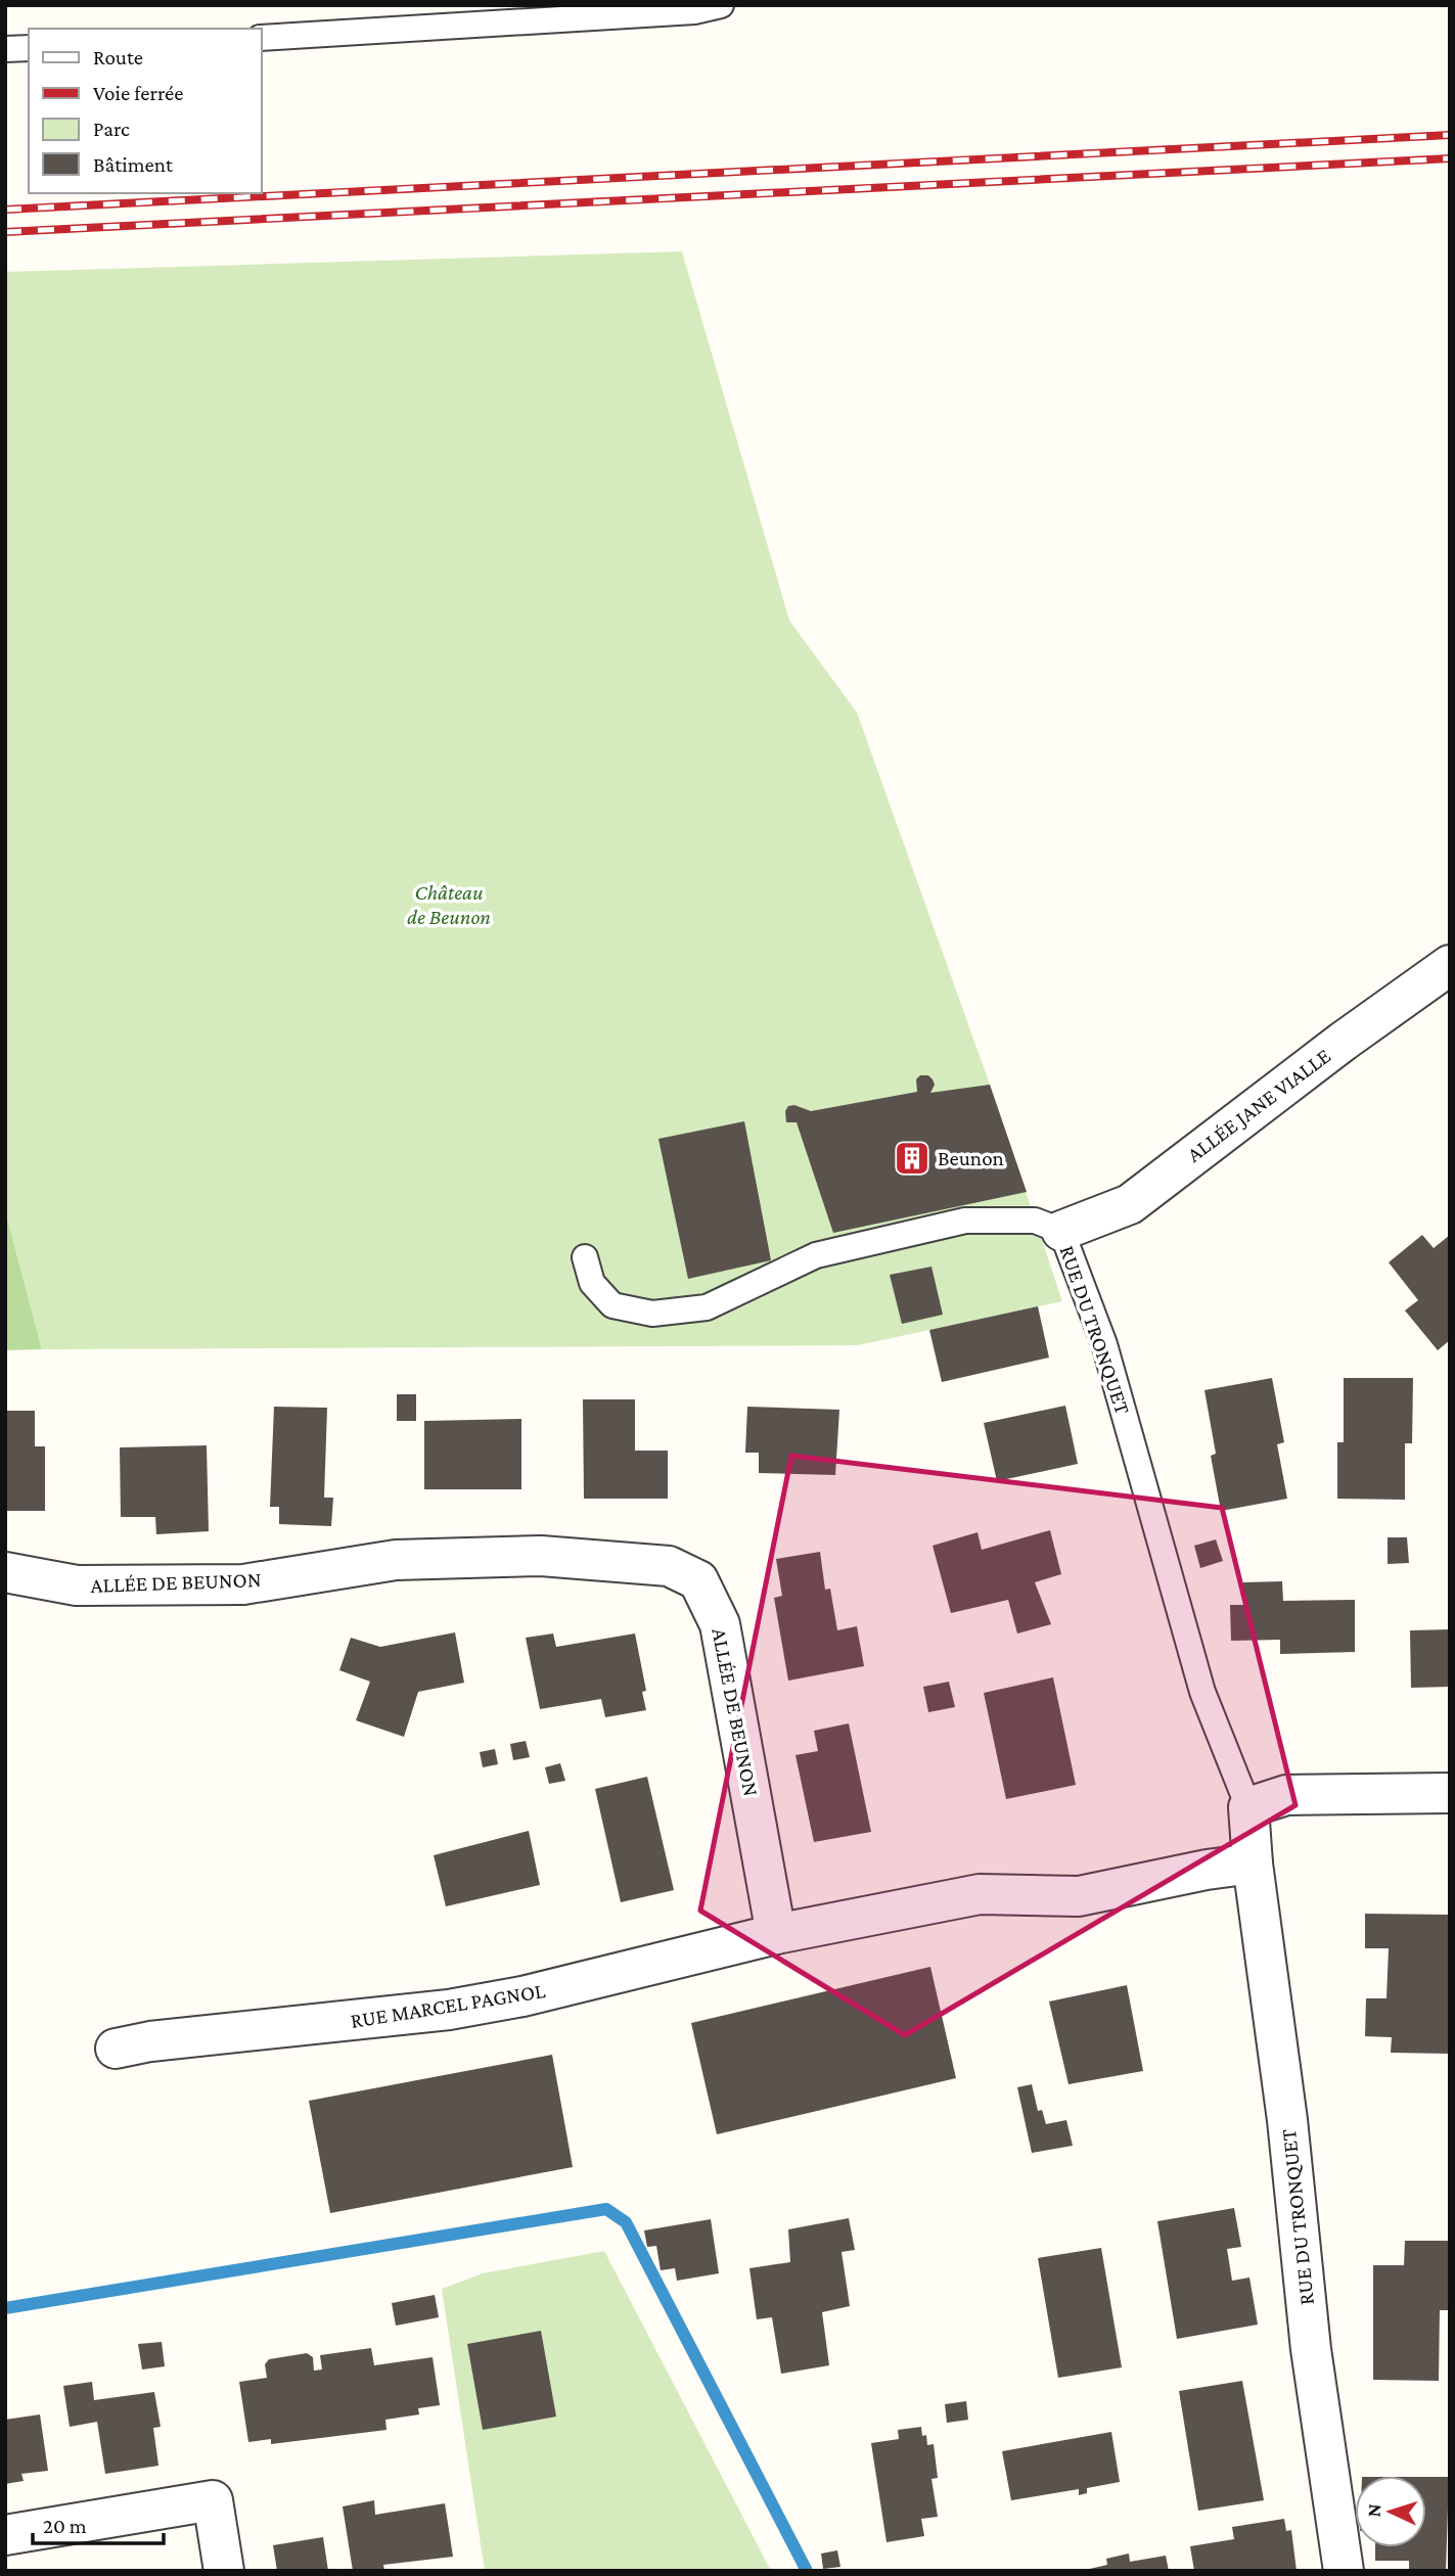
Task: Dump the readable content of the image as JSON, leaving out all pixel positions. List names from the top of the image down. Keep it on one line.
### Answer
{"streets":{"street":["ALLÉE JANE VIALLE","RUE DU TRONQUET","ALLÉE DE BEUNON","RUE MARCEL PAGNOL"]},"crossings":[["ALLÉE JANE VIALLE","RUE DU TRONQUET"],["ALLÉE DE BEUNON","RUE MARCEL PAGNOL"]],"parks":["Château de Beunon"],"places":{"building":["Beunon"]},"legend":["Route","Voie ferrée","Parc","Bâtiment"],"scale_bar":"20 m","north":"left"}
